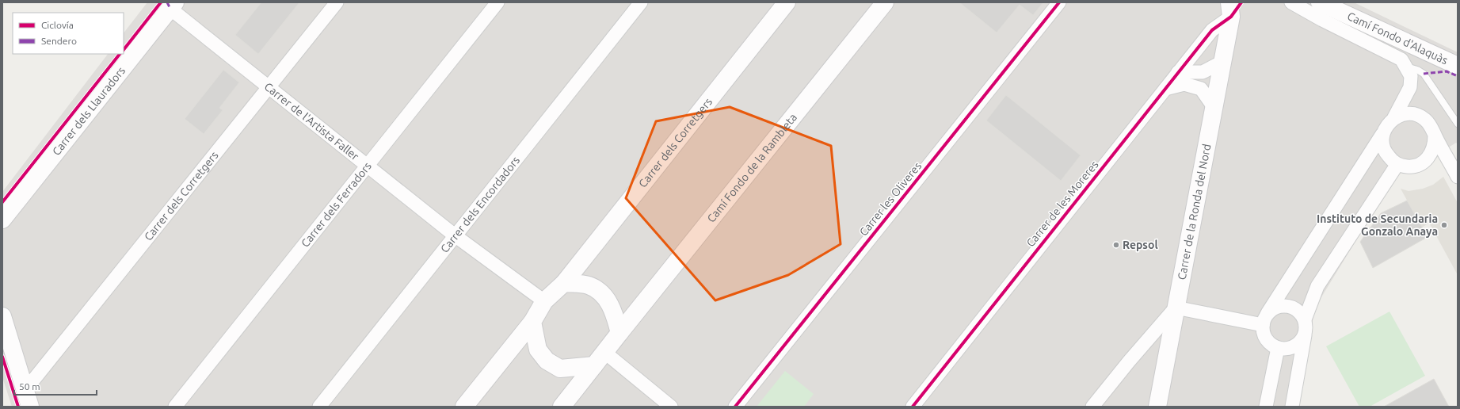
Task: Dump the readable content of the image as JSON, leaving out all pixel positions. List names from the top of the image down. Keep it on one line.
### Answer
{"streets":{"street":["Camí Fondo d'Alaquàs","Carrer dels Llauradors","Carrer de l'Artista Faller","Carrer dels Corretgers","Camí Fondo de la Rambleta","Carrer les Oliveres","Carrer de les Moreres","Carrer dels Ferradors","Carrer dels Encordadors","Carrer de la Ronda del Nord"]},"crossings":[["Carrer dels Llauradors","Carrer de l'Artista Faller"],["Carrer de l'Artista Faller","Carrer dels Corretgers"],["Carrer de l'Artista Faller","Camí Fondo de la Rambleta"],["Carrer de l'Artista Faller","Carrer dels Ferradors"],["Carrer de l'Artista Faller","Carrer dels Encordadors"],["Carrer dels Corretgers","Camí Fondo de la Rambleta"],["Carrer de les Moreres","Carrer de la Ronda del Nord"]],"places":["Instituto de Secundaria Gonzalo Anaya","Repsol"],"legend":["Ciclovía","Sendero"],"scale_bar":"50 m"}
